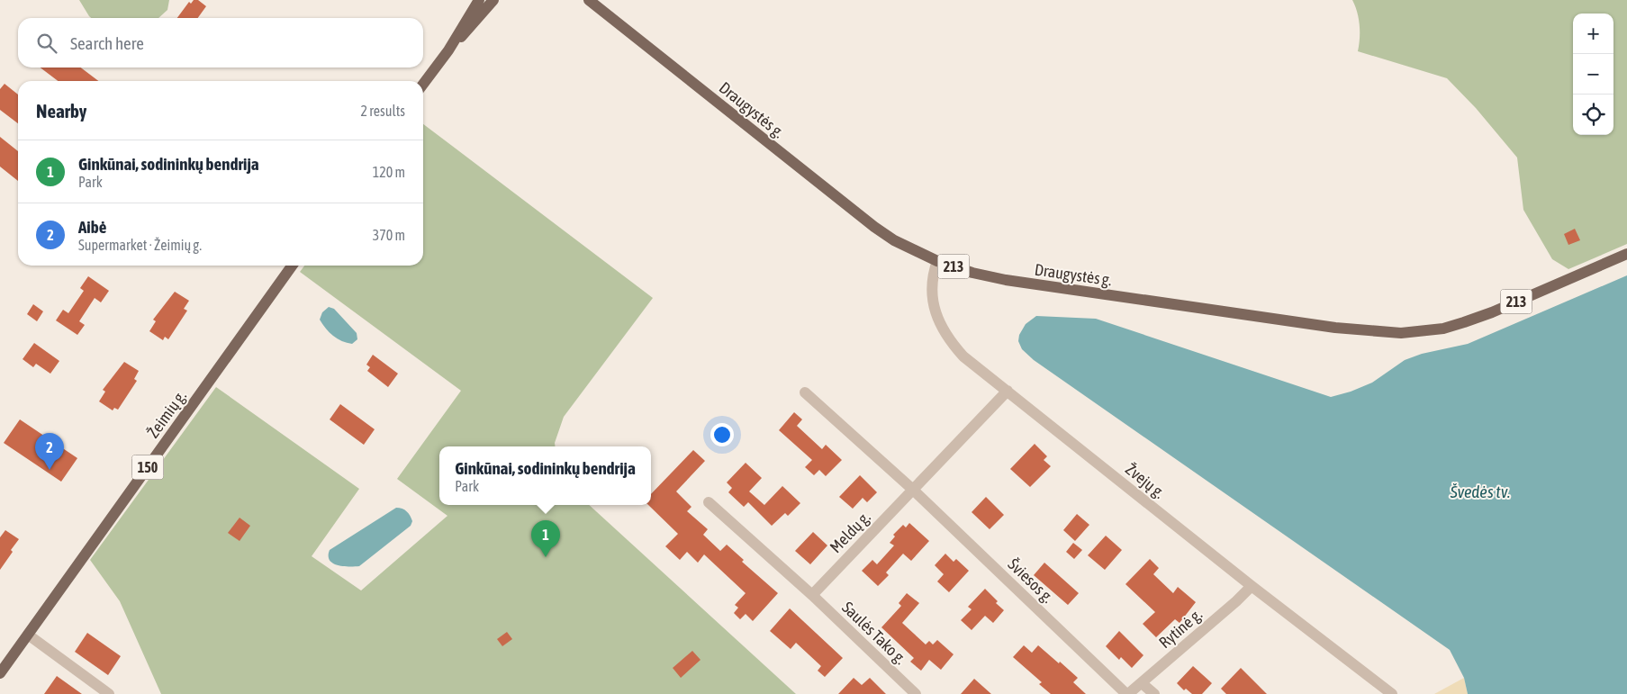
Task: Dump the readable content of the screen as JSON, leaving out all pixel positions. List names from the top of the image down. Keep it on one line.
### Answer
{"streets":{"main road":["Draugystės g.","213","Žeimių g.","150"],"street":["Žvejų g.","Meldų g.","Šviesos g.","Rytinė g.","Saulės Tako g."]},"crossings":[["Draugystės g.","Žvejų g."],["Žvejų g.","Meldų g."],["Žvejų g.","Rytinė g."],["Meldų g.","Šviesos g."],["Meldų g.","Saulės Tako g."],["Šviesos g.","Rytinė g."]],"water":["Švedės tv."],"page":{"map_buttons":["+","−"],"search":"Search here","heading":["Nearby","2 results"],"list":[{"mark":"1","name":"Ginkūnai, sodininkų bendrija","note":"Park","value":"120 m"},{"mark":"2","name":"Aibė","note":"Supermarket · Žeimių g.","value":"370 m"}],"pins":["2","1"],"popup":["Ginkūnai, sodininkų bendrija","Park"]}}
